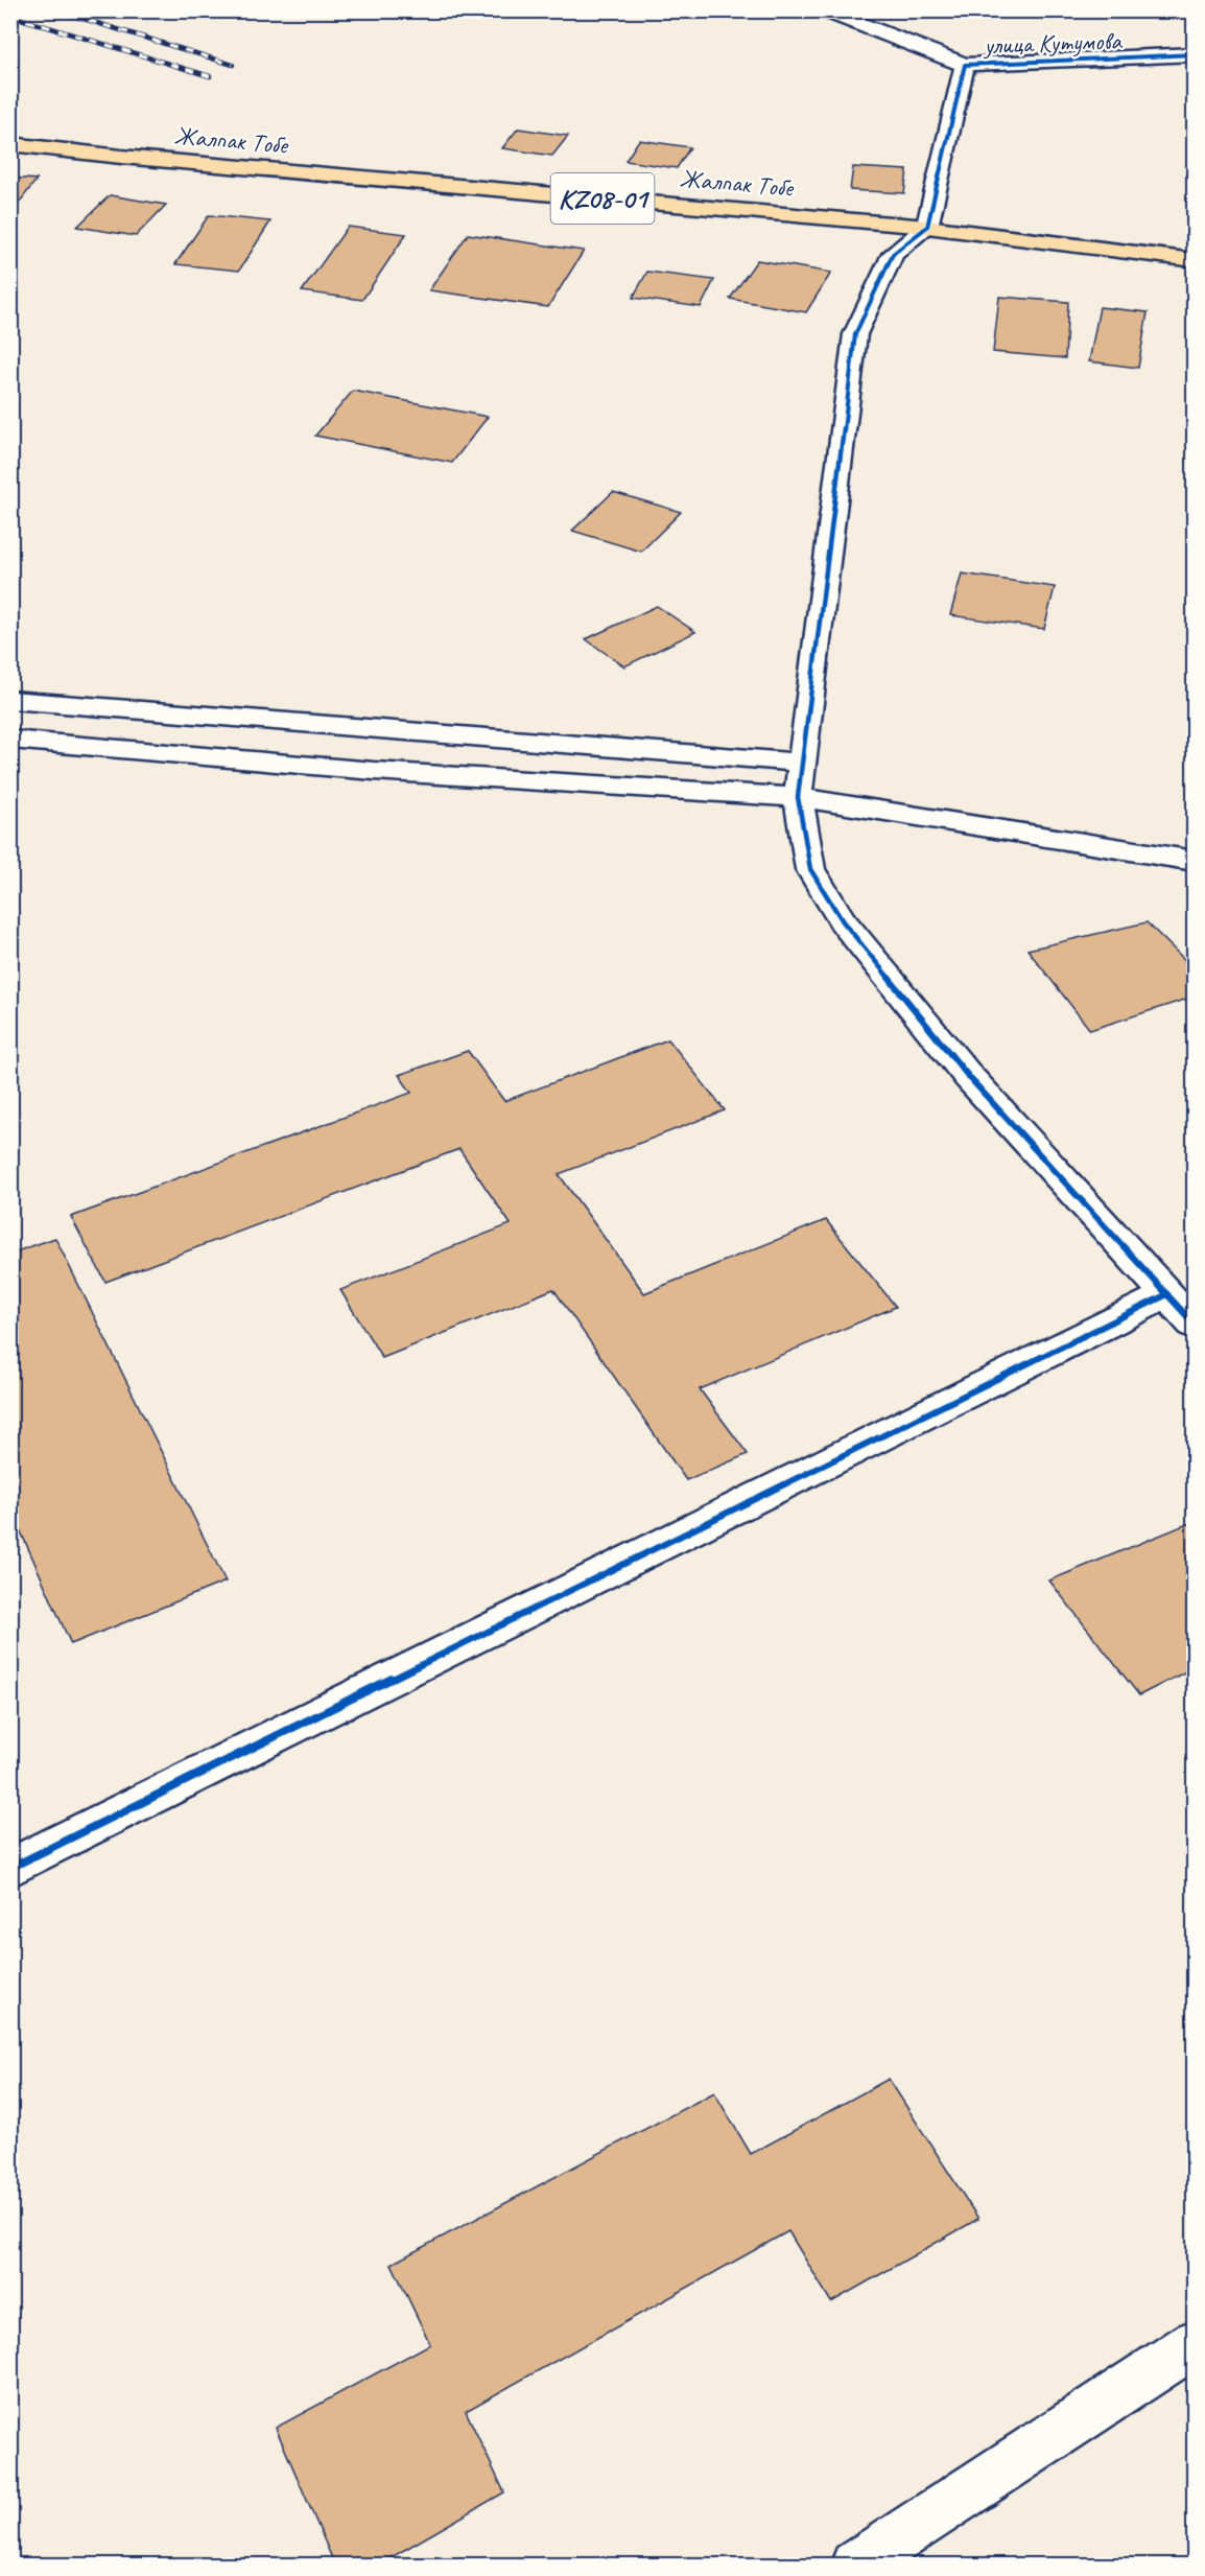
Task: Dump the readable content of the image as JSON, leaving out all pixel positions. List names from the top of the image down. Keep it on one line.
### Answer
{"streets":{"main road":["Жалпак Тобе","KZ08-01"],"street":["улица Кутумова"]},"crossings":[["улица Кутумова","Жалпак Тобе"]]}
